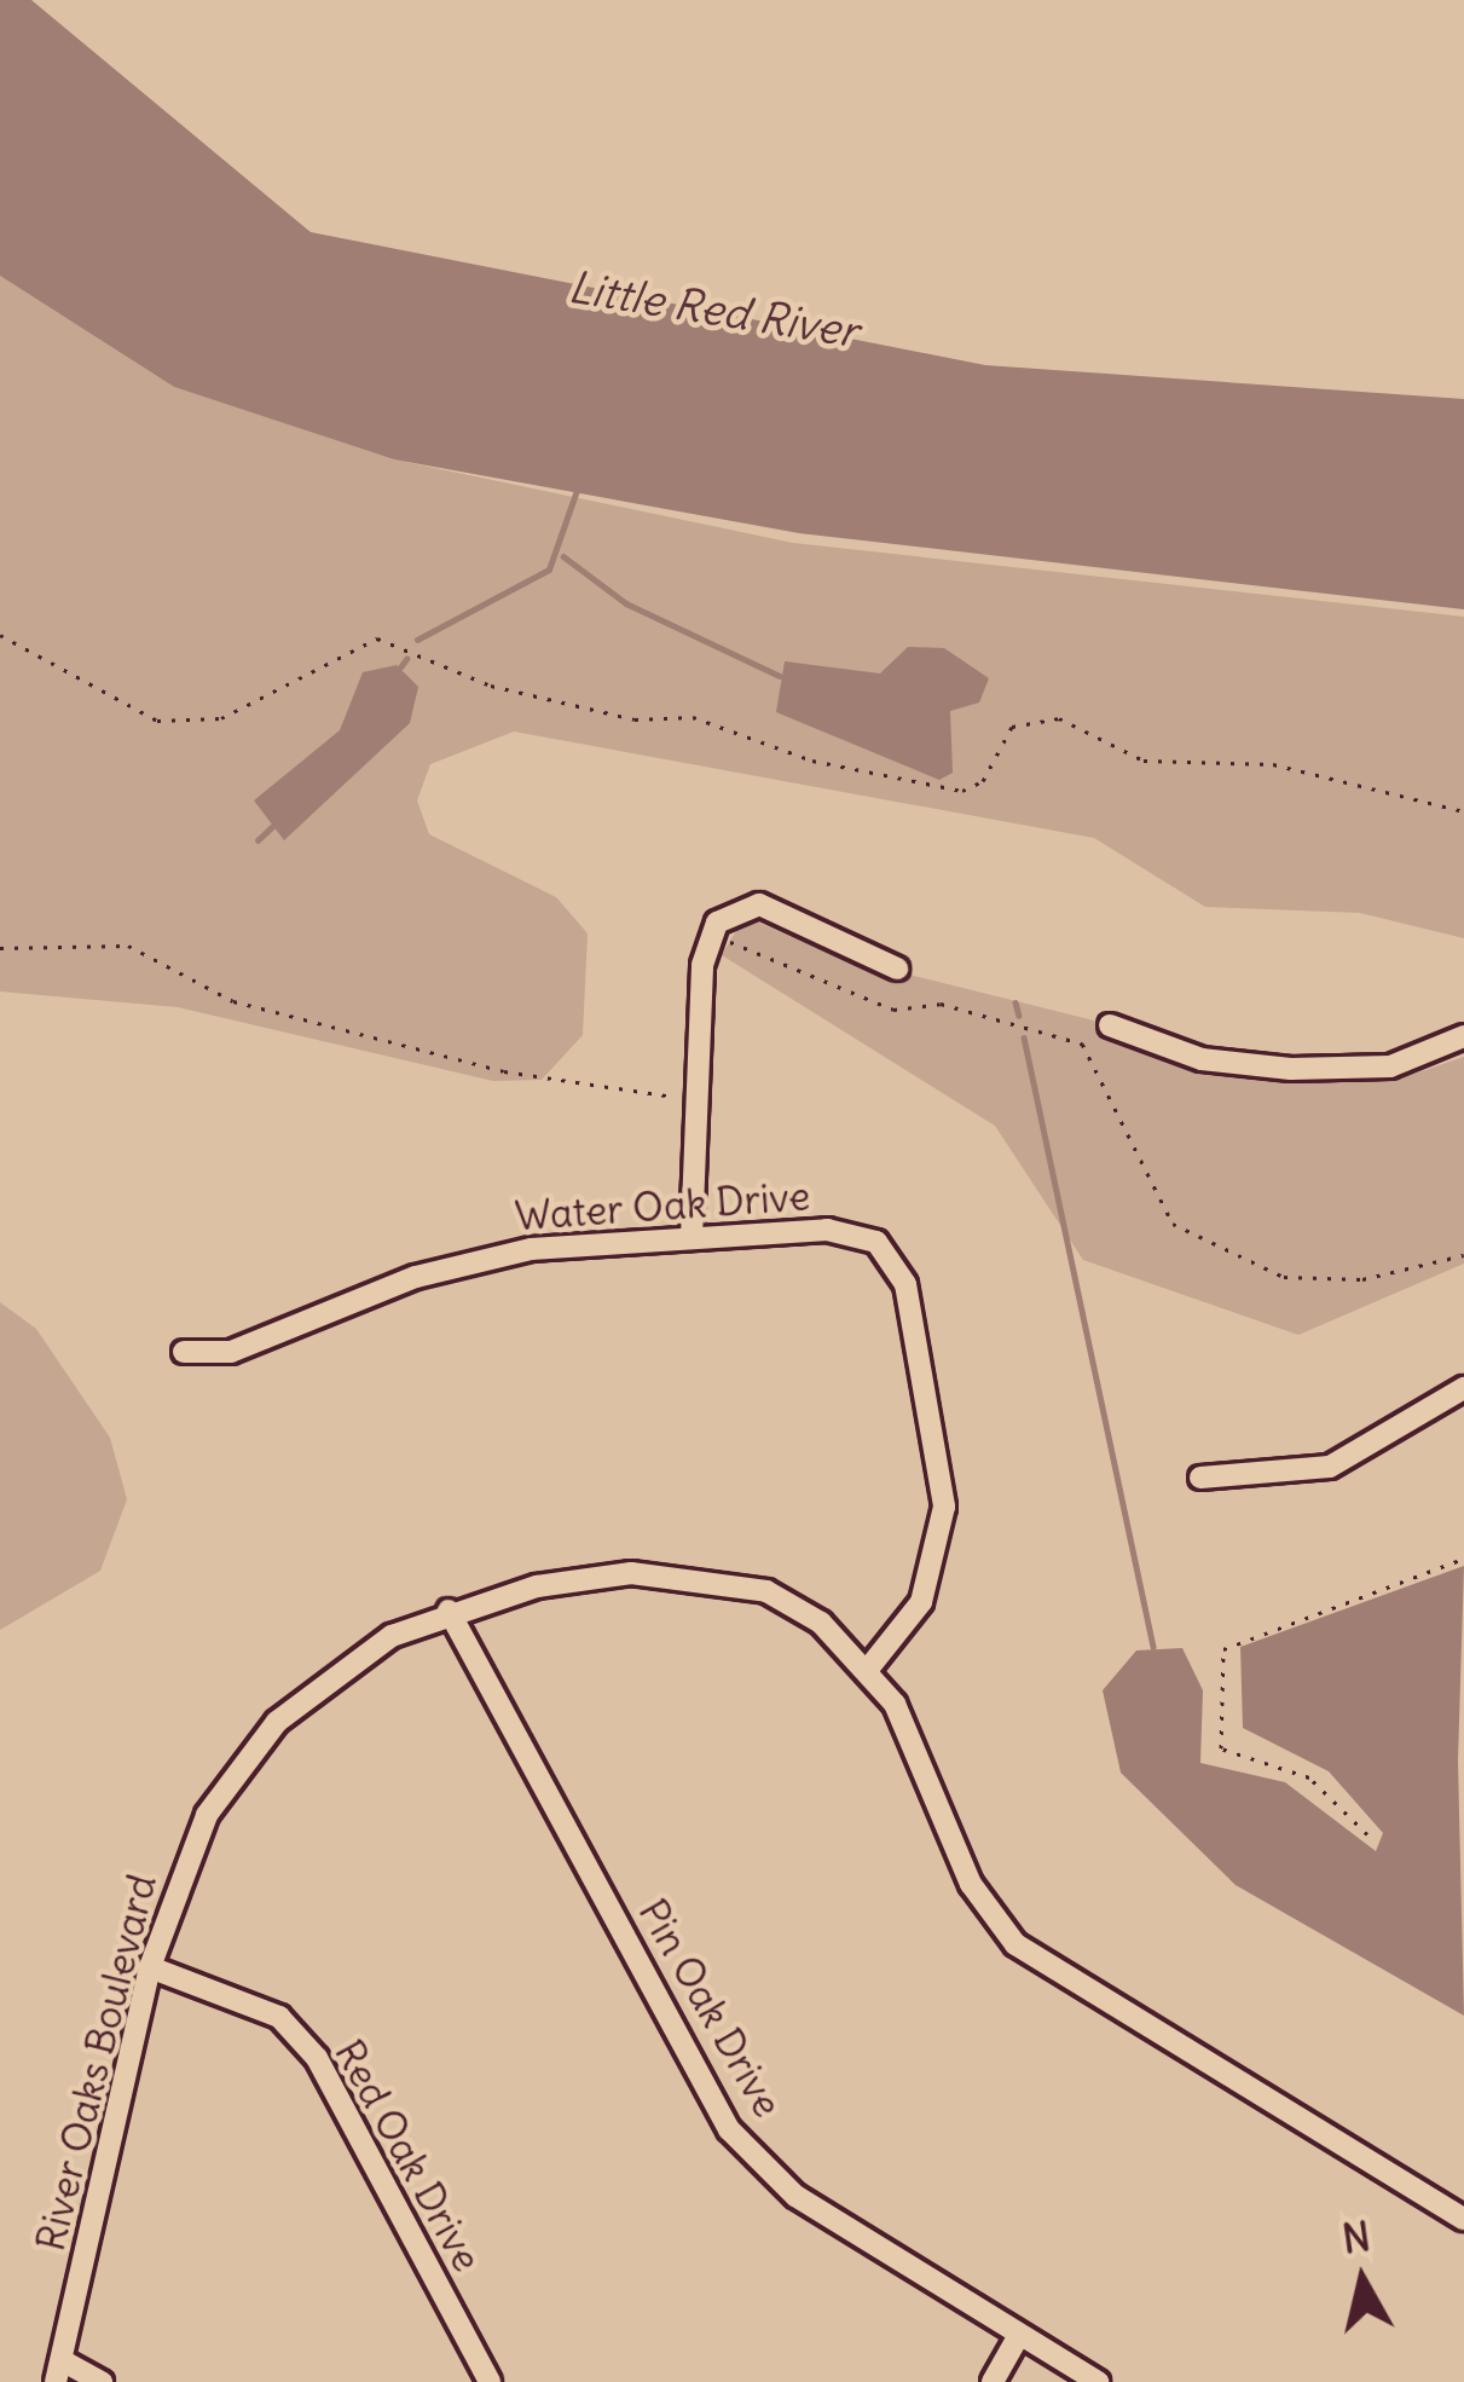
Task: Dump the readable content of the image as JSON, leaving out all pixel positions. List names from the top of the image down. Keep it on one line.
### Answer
{"streets":{"street":["Water Oak Drive","Pin Oak Drive","River Oaks Boulevard","Red Oak Drive"]},"crossings":[["Water Oak Drive","River Oaks Boulevard"],["Pin Oak Drive","River Oaks Boulevard"],["River Oaks Boulevard","Red Oak Drive"]],"water":["Little Red River"],"north":"top"}
